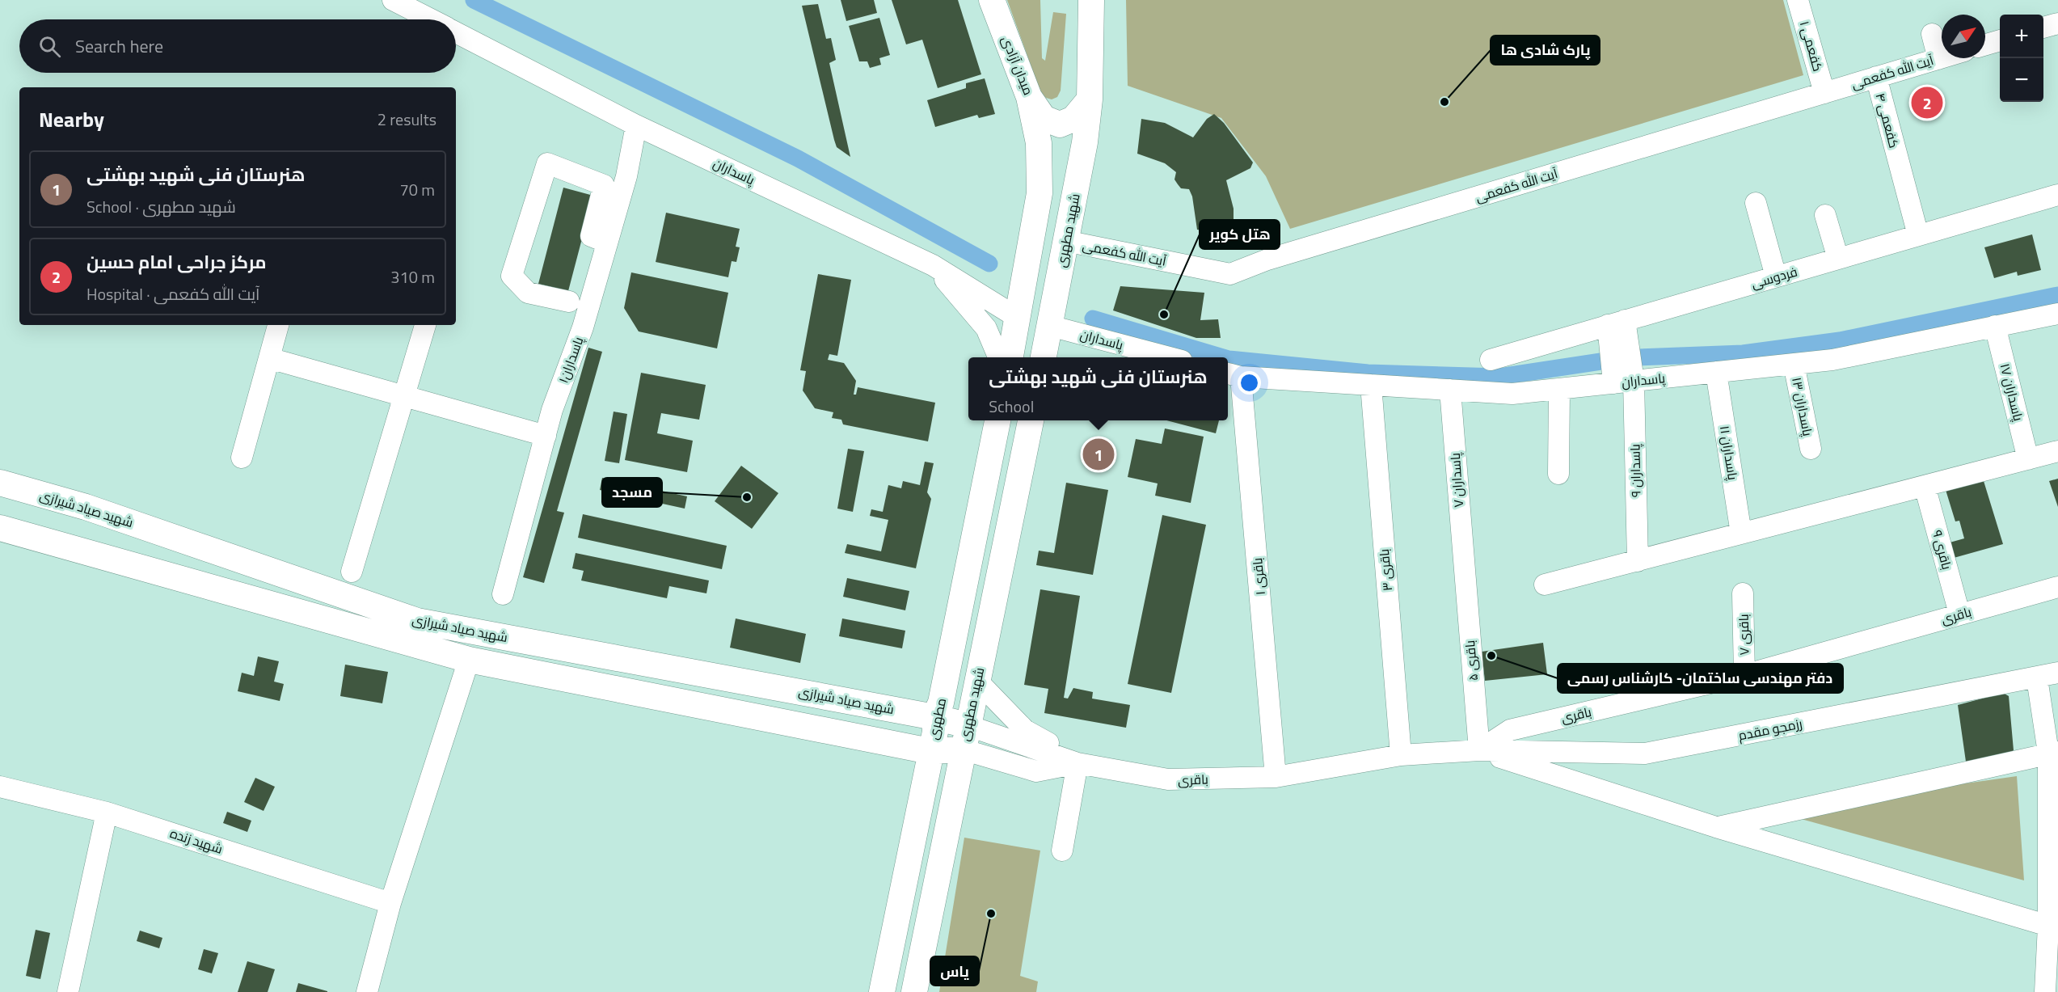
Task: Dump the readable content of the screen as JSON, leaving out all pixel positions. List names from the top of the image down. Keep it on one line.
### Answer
{"streets":{"main road":["میدان آزادی","شهید مطهری","شهید صیاد شیرازی","مطهری"],"street":["کفعمی ۱","آیت الله کفعمی","کفعمی ۴","پاسداران","فردوسی","پاسداران۱","پاسداران ۱۷","پاسداران ۱۳","پاسداران ۱۱","پاسداران ۹","پاسداران ۷","باقری ۹","باقری ۳","باقری ۱","باقری","باقری ۷","باقری ۵","رزمجو مقدم","شهید زنده"]},"crossings":[["کفعمی ۱","آیت الله کفعمی"],["میدان آزادی","شهید مطهری"],["آیت الله کفعمی","کفعمی ۴"],["آیت الله کفعمی","شهید مطهری"],["کفعمی ۴","فردوسی"],["پاسداران","شهید مطهری"],["پاسداران","پاسداران۱"],["پاسداران","پاسداران ۱۷"],["پاسداران","پاسداران ۱۳"],["پاسداران","پاسداران ۱۱"],["پاسداران","پاسداران ۹"],["پاسداران","پاسداران ۷"],["پاسداران","باقری ۳"],["پاسداران","باقری ۱"],["شهید مطهری","شهید صیاد شیرازی"],["فردوسی","پاسداران ۹"],["پاسداران ۷","باقری ۵"],["شهید صیاد شیرازی","مطهری"],["باقری ۹","باقری"],["باقری ۳","باقری"],["باقری ۱","باقری"],["باقری","باقری ۷"],["باقری","باقری ۵"],["باقری","رزمجو مقدم"],["باقری ۵","رزمجو مقدم"]],"places":["پارک شادی ها","هتل کویر","مسجد","دفتر مهندسی ساختمان- کارشناس رسمی","یاس"],"north":"top right","page":{"map_buttons":["+","−"],"search":"Search here","pins":["2","1"],"heading":["Nearby","2 results"],"list":[{"mark":"1","name":"هنرستان فنی شهید بهشتی","note":"School · شهید مطهری","value":"70 m"},{"mark":"2","name":"مرکز جراحی امام حسین","note":"Hospital · آیت الله کفعمی","value":"310 m"}],"popup":["هنرستان فنی شهید بهشتی","School"]}}
